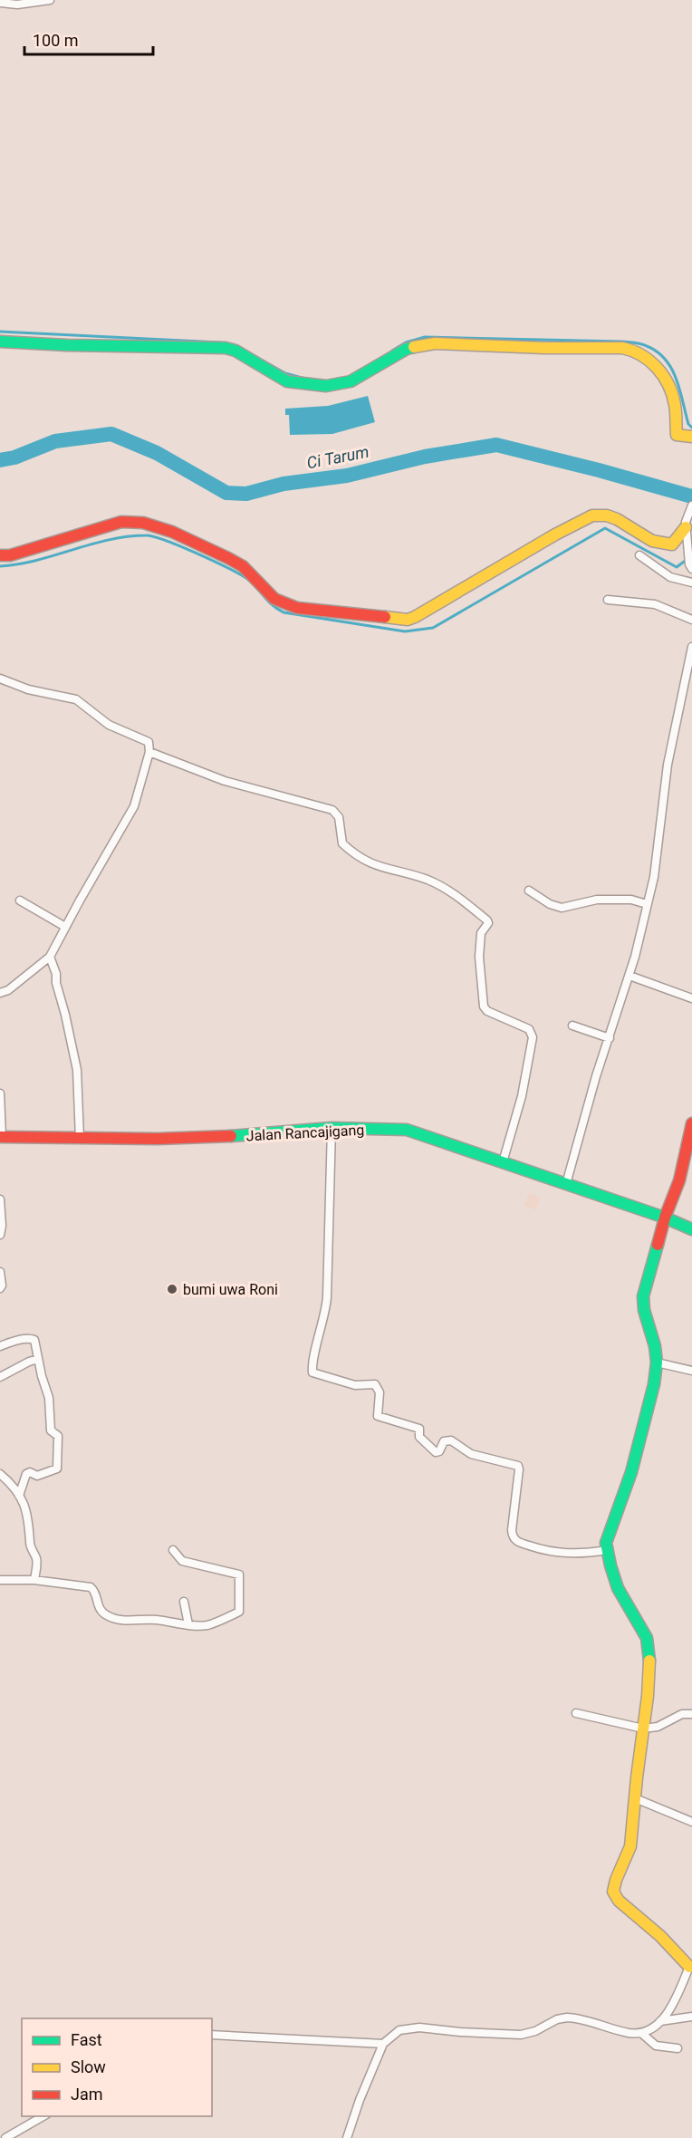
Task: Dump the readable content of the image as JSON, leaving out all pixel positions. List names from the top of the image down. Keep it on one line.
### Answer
{"streets":{"street":["Jalan Rancajigang"]},"water":["Ci Tarum"],"places":["bumi uwa Roni"],"legend":["Fast","Slow","Jam"],"scale_bar":"100 m"}
